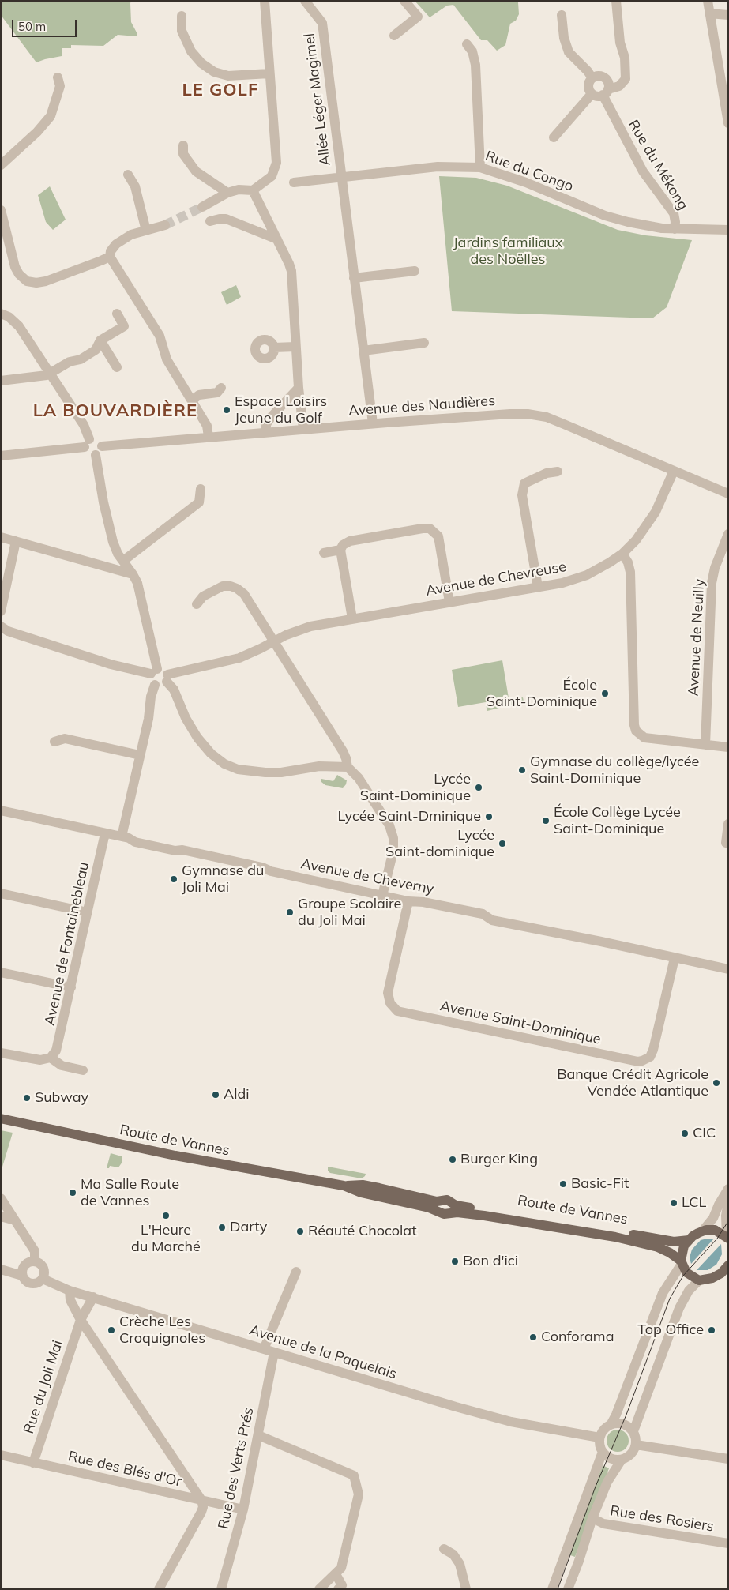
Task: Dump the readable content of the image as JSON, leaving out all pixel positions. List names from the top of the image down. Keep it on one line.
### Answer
{"streets":{"main road":["Route de Vannes"],"street":["Allée Léger Magimel","Rue du Mékong","Rue du Congo","Avenue des Naudières","Avenue de Chevreuse","Avenue de Neuilly","Avenue de Cheverny","Avenue de Fontainebleau","Avenue Saint-Dominique","Avenue de la Paquelais","Rue du Joli Mai","Rue des Verts Prés","Rue des Blés d'Or","Rue des Rosiers"]},"crossings":[["Allée Léger Magimel","Rue du Congo"],["Allée Léger Magimel","Avenue des Naudières"],["Rue du Mékong","Rue du Congo"],["Avenue des Naudières","Avenue de Chevreuse"],["Avenue de Cheverny","Avenue de Fontainebleau"],["Avenue de Cheverny","Avenue Saint-Dominique"],["Avenue de la Paquelais","Rue du Joli Mai"],["Avenue de la Paquelais","Rue des Verts Prés"],["Rue du Joli Mai","Rue des Blés d'Or"],["Rue des Verts Prés","Rue des Blés d'Or"]],"districts":["LE GOLF","LA BOUVARDIÈRE"],"parks":["Jardins familiaux des Noëlles"],"places":["Espace Loisirs Jeune du Golf","École Saint-Dominique","Gymnase du collège/lycée Saint-Dominique","Lycée Saint-Dominique","Lycée Saint-Dminique","École Collège Lycée Saint-Dominique","Lycée Saint-dominique","Gymnase du Joli Mai","Groupe Scolaire du Joli Mai","Banque Crédit Agricole Vendée Atlantique","Aldi","Subway","CIC","Burger King","Basic-Fit","Ma Salle Route de Vannes","LCL","L'Heure du Marché","Darty","Réauté Chocolat","Bon d'ici","Crèche Les Croquignoles","Top Office","Conforama"],"scale_bar":"50 m"}
